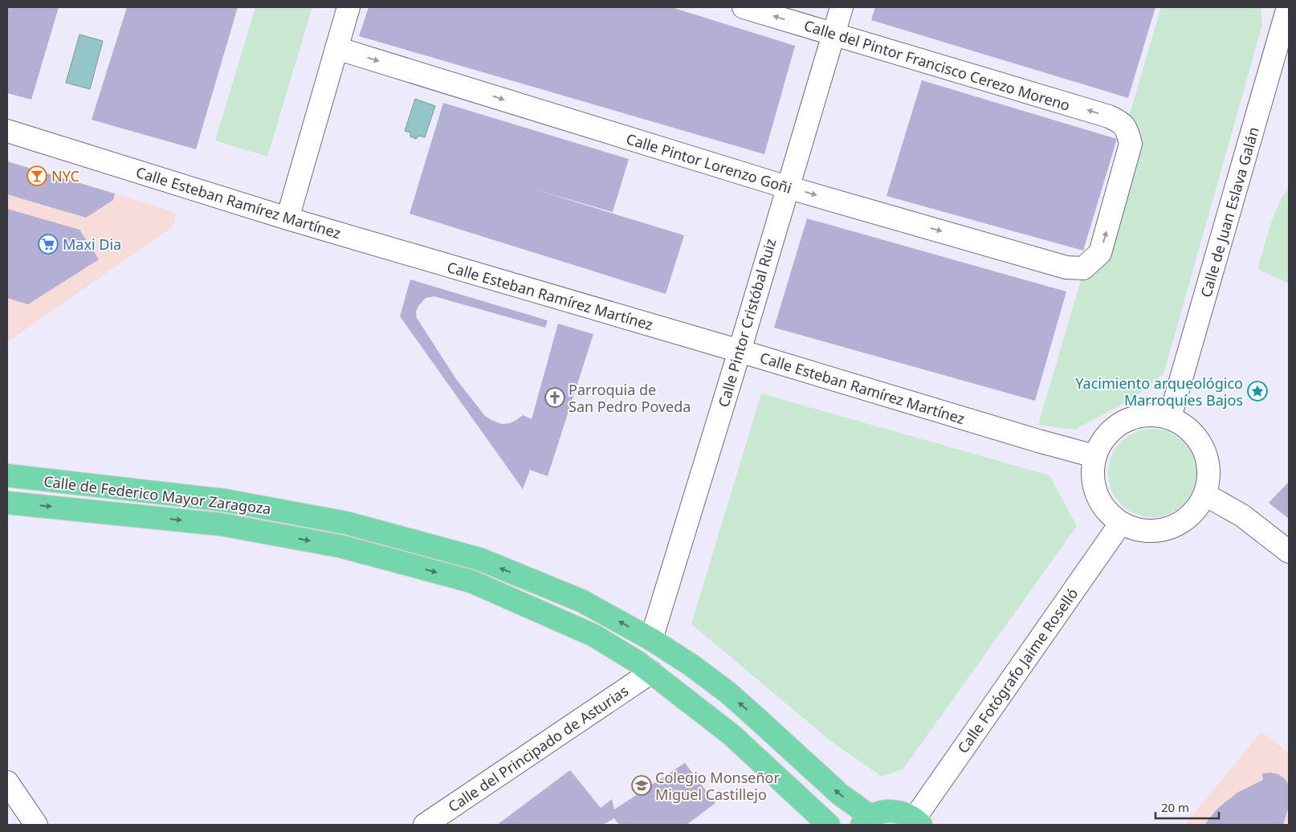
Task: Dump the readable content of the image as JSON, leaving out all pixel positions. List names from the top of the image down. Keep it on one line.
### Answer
{"streets":{"main road":["Calle de Federico Mayor Zaragoza"],"street":["Calle del Pintor Francisco Cerezo Moreno","Calle Pintor Lorenzo Goñi","Calle Esteban Ramírez Martínez","Calle de Juan Eslava Galán","Calle Pintor Cristóbal Ruiz","Calle Fotógrafo Jaime Roselló","Calle del Principado de Asturias"]},"crossings":[["Calle del Pintor Francisco Cerezo Moreno","Calle Pintor Lorenzo Goñi"],["Calle del Pintor Francisco Cerezo Moreno","Calle Pintor Cristóbal Ruiz"],["Calle Pintor Lorenzo Goñi","Calle Pintor Cristóbal Ruiz"],["Calle Esteban Ramírez Martínez","Calle de Juan Eslava Galán"],["Calle Esteban Ramírez Martínez","Calle Pintor Cristóbal Ruiz"],["Calle Esteban Ramírez Martínez","Calle Fotógrafo Jaime Roselló"],["Calle de Juan Eslava Galán","Calle Fotógrafo Jaime Roselló"],["Calle Pintor Cristóbal Ruiz","Calle de Federico Mayor Zaragoza"],["Calle de Federico Mayor Zaragoza","Calle del Principado de Asturias"]],"one_way":["Calle Pintor Lorenzo Goñi"],"places":{"bar":["NYC"],"supermarket":["Maxi Dia"],"place":["Yacimiento arqueológico Marroquíes Bajos"],"church":["Parroquia de San Pedro Poveda"],"school or university":["Colegio Monseñor Miguel Castillejo"]},"scale_bar":"20 m"}
